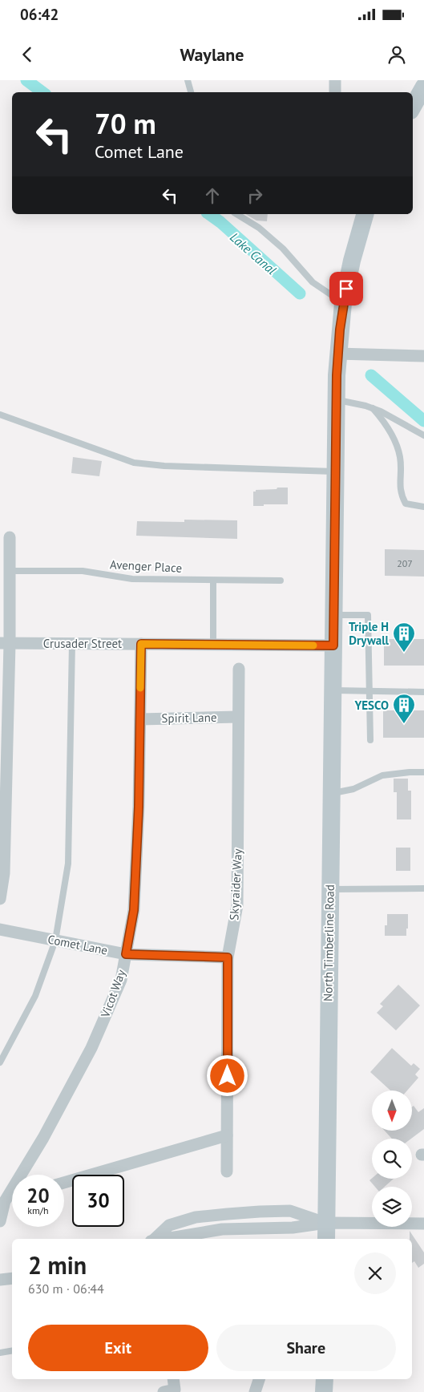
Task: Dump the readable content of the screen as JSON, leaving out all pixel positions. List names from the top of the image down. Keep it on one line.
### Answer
{"streets":{"main road":["North Timberline Road"],"street":["Crusader Street","Spirit Lane","Skyraider Way","Comet Lane","Vicot Way"],"lane":["Avenger Place"]},"crossings":[["Crusader Street","North Timberline Road"],["Crusader Street","Vicot Way"],["Spirit Lane","Skyraider Way"],["Spirit Lane","Vicot Way"],["Skyraider Way","Comet Lane"],["Comet Lane","Vicot Way"]],"water":["Lake Canal"],"places":{"building":["Triple H Drywall","YESCO"]},"house_numbers":["207"],"north":"bottom","page":{"status":"06:42","header":"Waylane","turn":["70 m","Comet Lane"],"speed":"20 km/h","limit":"30","heading":["2 min","630 m · 06:44"],"buttons":["Exit","Share"]}}
